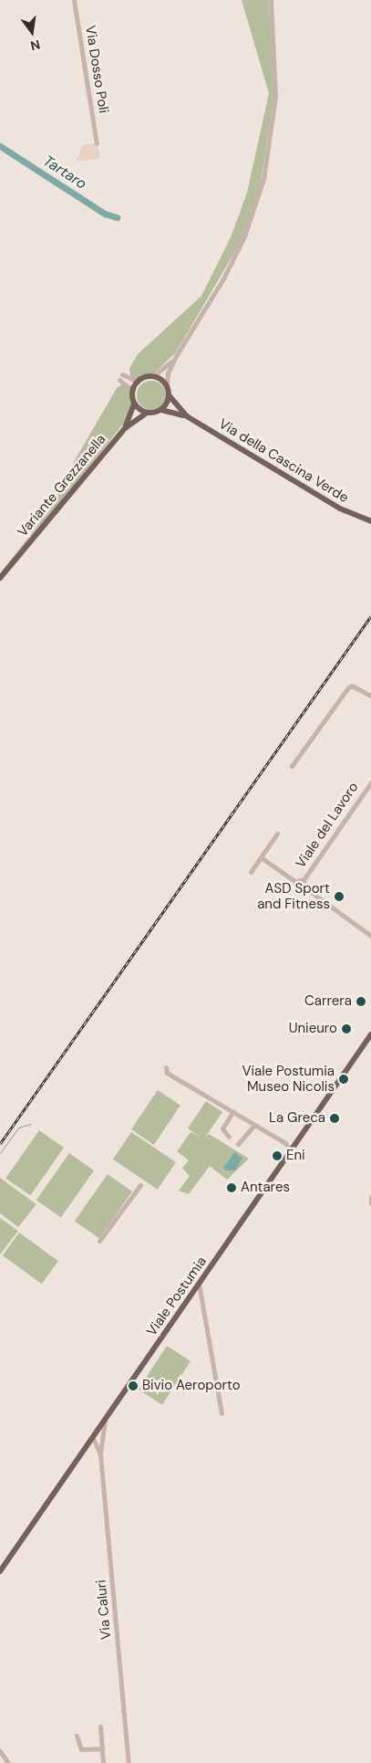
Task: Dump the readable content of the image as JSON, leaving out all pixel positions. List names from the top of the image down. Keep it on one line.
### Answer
{"streets":{"main road":["Via della Cascina Verde","Variante Grezzanella","Viale Postumia"],"street":["Via Dosso Poli","Viale del Lavoro","Via Caluri"]},"crossings":[["Viale Postumia","Via Caluri"]],"water":["Tartaro"],"places":["ASD Sport and Fitness","Carrera","Unieuro","Viale Postumia Museo Nicolis","La Greca","Eni","Antares","Bivio Aeroporto"],"north":"bottom"}
